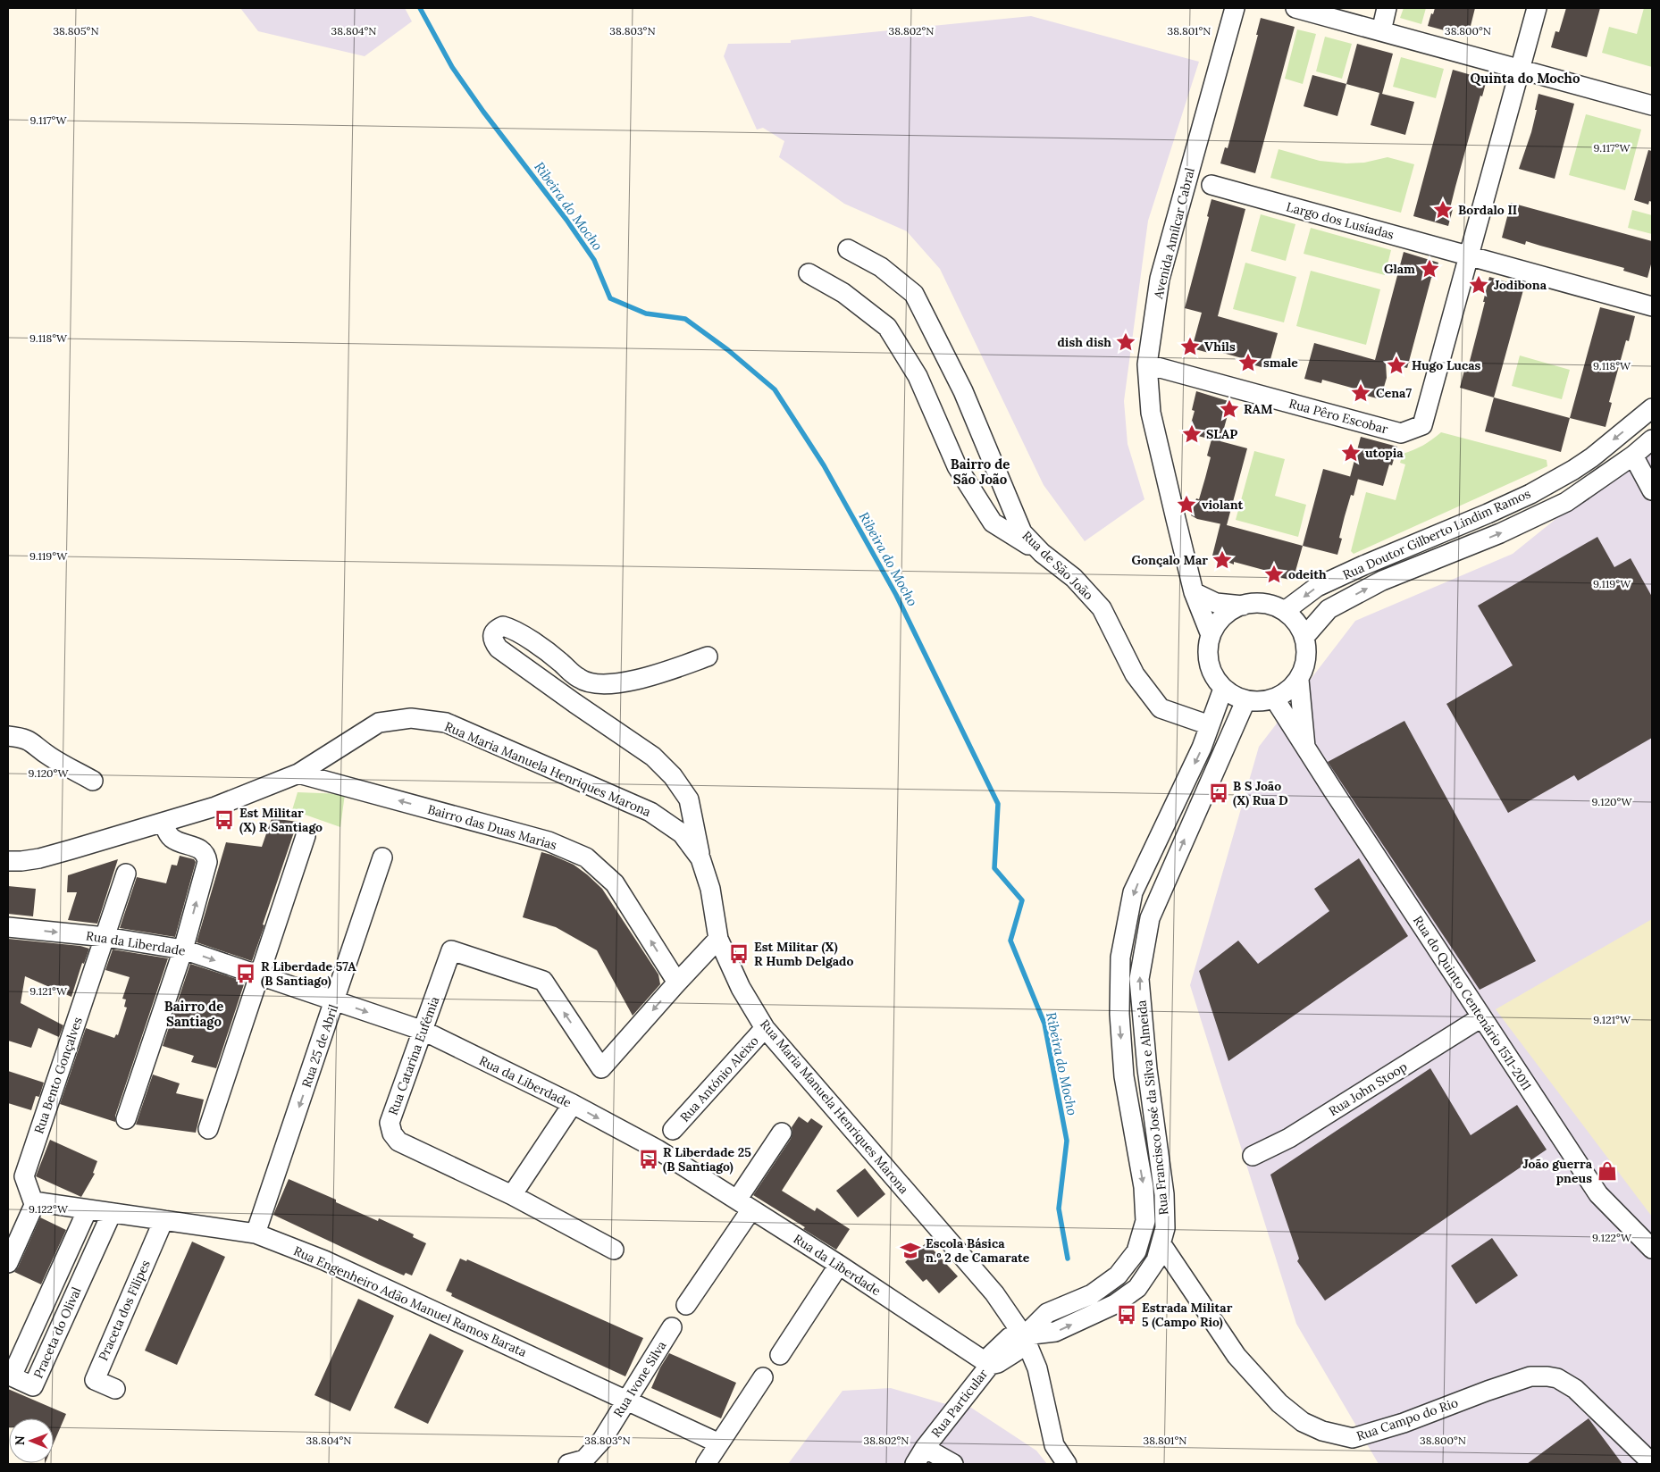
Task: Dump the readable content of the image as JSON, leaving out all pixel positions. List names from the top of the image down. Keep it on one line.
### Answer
{"streets":{"street":["Largo dos Lusíadas","Avenida Amílcar Cabral","Rua Pêro Escobar","Rua Doutor Gilberto Lindim Ramos","Rua de São João","Rua Maria Manuela Henriques Marona","Bairro das Duas Marias","Rua da Liberdade","Rua do Quinto Centenário 1511-2011","Rua 25 de Abril","Rua Catarina Eufémia","Rua Bento Gonçalves","Rua António Aleixo","Rua John Stoop","Rua Francisco José da Silva e Almeida","Rua Engenheiro Adão Manuel Ramos Barata","Praceta dos Filipes","Praceta do Olival","Rua Ivone Silva","Rua Particular","Rua Campo do Rio"]},"crossings":[["Largo dos Lusíadas","Rua Pêro Escobar"],["Avenida Amílcar Cabral","Rua Pêro Escobar"],["Avenida Amílcar Cabral","Rua Doutor Gilberto Lindim Ramos"],["Avenida Amílcar Cabral","Rua do Quinto Centenário 1511-2011"],["Avenida Amílcar Cabral","Rua Francisco José da Silva e Almeida"],["Rua Doutor Gilberto Lindim Ramos","Rua do Quinto Centenário 1511-2011"],["Rua Doutor Gilberto Lindim Ramos","Rua Francisco José da Silva e Almeida"],["Rua de São João","Rua Francisco José da Silva e Almeida"],["Rua Maria Manuela Henriques Marona","Bairro das Duas Marias"],["Rua Maria Manuela Henriques Marona","Rua António Aleixo"],["Rua Maria Manuela Henriques Marona","Rua Francisco José da Silva e Almeida"],["Rua Maria Manuela Henriques Marona","Rua Particular"],["Bairro das Duas Marias","Rua Catarina Eufémia"],["Rua da Liberdade","Rua 25 de Abril"],["Rua da Liberdade","Rua Catarina Eufémia"],["Rua da Liberdade","Rua Bento Gonçalves"],["Rua da Liberdade","Rua Particular"],["Rua do Quinto Centenário 1511-2011","Rua John Stoop"],["Rua do Quinto Centenário 1511-2011","Rua Francisco José da Silva e Almeida"],["Rua 25 de Abril","Rua Engenheiro Adão Manuel Ramos Barata"],["Rua Bento Gonçalves","Rua Engenheiro Adão Manuel Ramos Barata"],["Rua Francisco José da Silva e Almeida","Rua Particular"],["Rua Francisco José da Silva e Almeida","Rua Campo do Rio"],["Rua Engenheiro Adão Manuel Ramos Barata","Praceta dos Filipes"],["Rua Engenheiro Adão Manuel Ramos Barata","Praceta do Olival"],["Rua Engenheiro Adão Manuel Ramos Barata","Rua Ivone Silva"]],"one_way":["Bairro das Duas Marias","Rua da Liberdade"],"districts":["Quinta do Mocho","Bairro de São João","Bairro de Santiago"],"water":["Ribeira do Mocho"],"places":{"place":["Bordalo II","Glam","Jodibona","dish dish","Vhils","smale","Hugo Lucas","Cena7","RAM","SLAP","utopia","violant","Gonçalo Mar","odeith"],"bus stop":["B S João (X) Rua D","Est Militar (X) R Santiago","Est Militar (X) R Humb Delgado","R Liberdade 57A (B Santiago)","R Liberdade 25 (B Santiago)","Estrada Militar 5 (Campo Rio)"],"shop":["João guerra pneus"],"school or university":["Escola Básica n.º 2 de Camarate"]},"north":"left","coordinates":["38.805°N","38.804°N","38.803°N","38.802°N","38.801°N","38.800°N","9.117°W","9.118°W","9.119°W","9.120°W","9.121°W","9.122°W"]}
